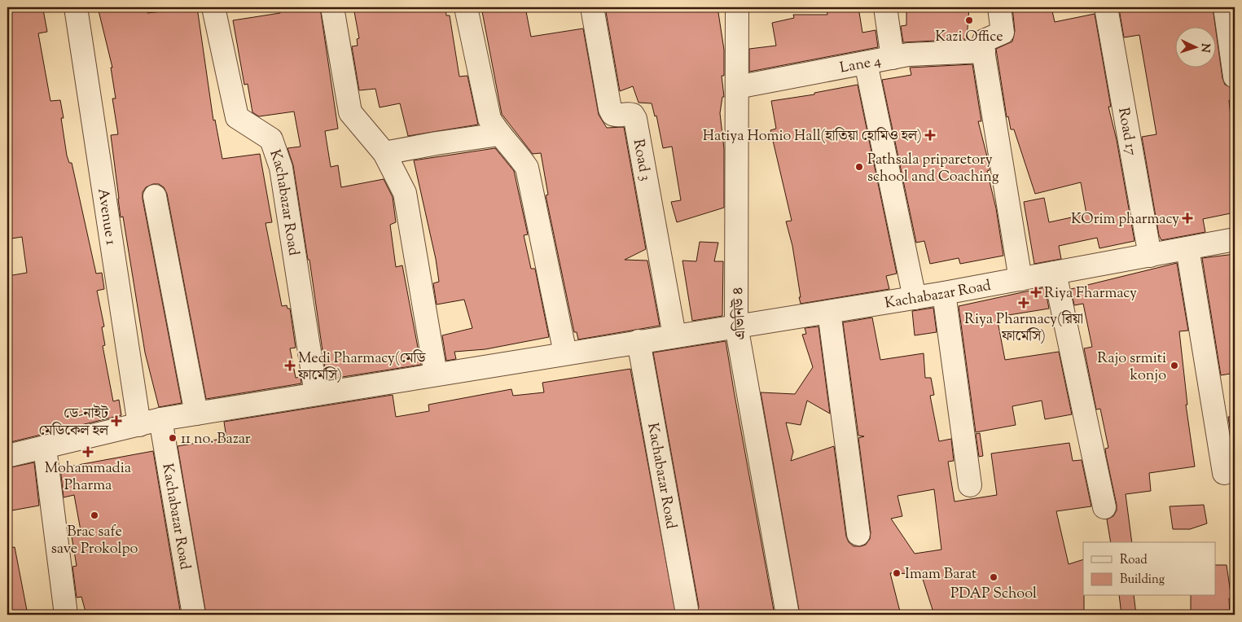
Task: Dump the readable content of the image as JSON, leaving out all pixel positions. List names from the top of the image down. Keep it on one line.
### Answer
{"streets":{"street":["Lane 4","Road 17","Road 3","Kachabazar Road","Avenue 1","এভিনিউ ৪"]},"crossings":[["Lane 4","এভিনিউ ৪"],["Road 17","Kachabazar Road"],["Road 3","Kachabazar Road"],["Kachabazar Road","Avenue 1"],["Kachabazar Road","এভিনিউ ৪"]],"places":{"other":["Kazi Office","Pathsala priparetory school and Coaching","Rajo srmiti konjo","11 no. Bazar","Brac safe save Prokolpo","Imam Barat","PDAP School"],"health":["Hatiya Homio Hall(হাতিয়া হোমিও হল)","KOrim pharmacy","Riya Fharmacy","Riya Pharmacy(রিয়া ফার্মেসি)","Medi Pharmacy(মেডি ফার্মেসি)","ডে-নাইট মেডিকেল হল","Mohammadia Pharma"]},"legend":["Road","Building"],"north":"right"}
